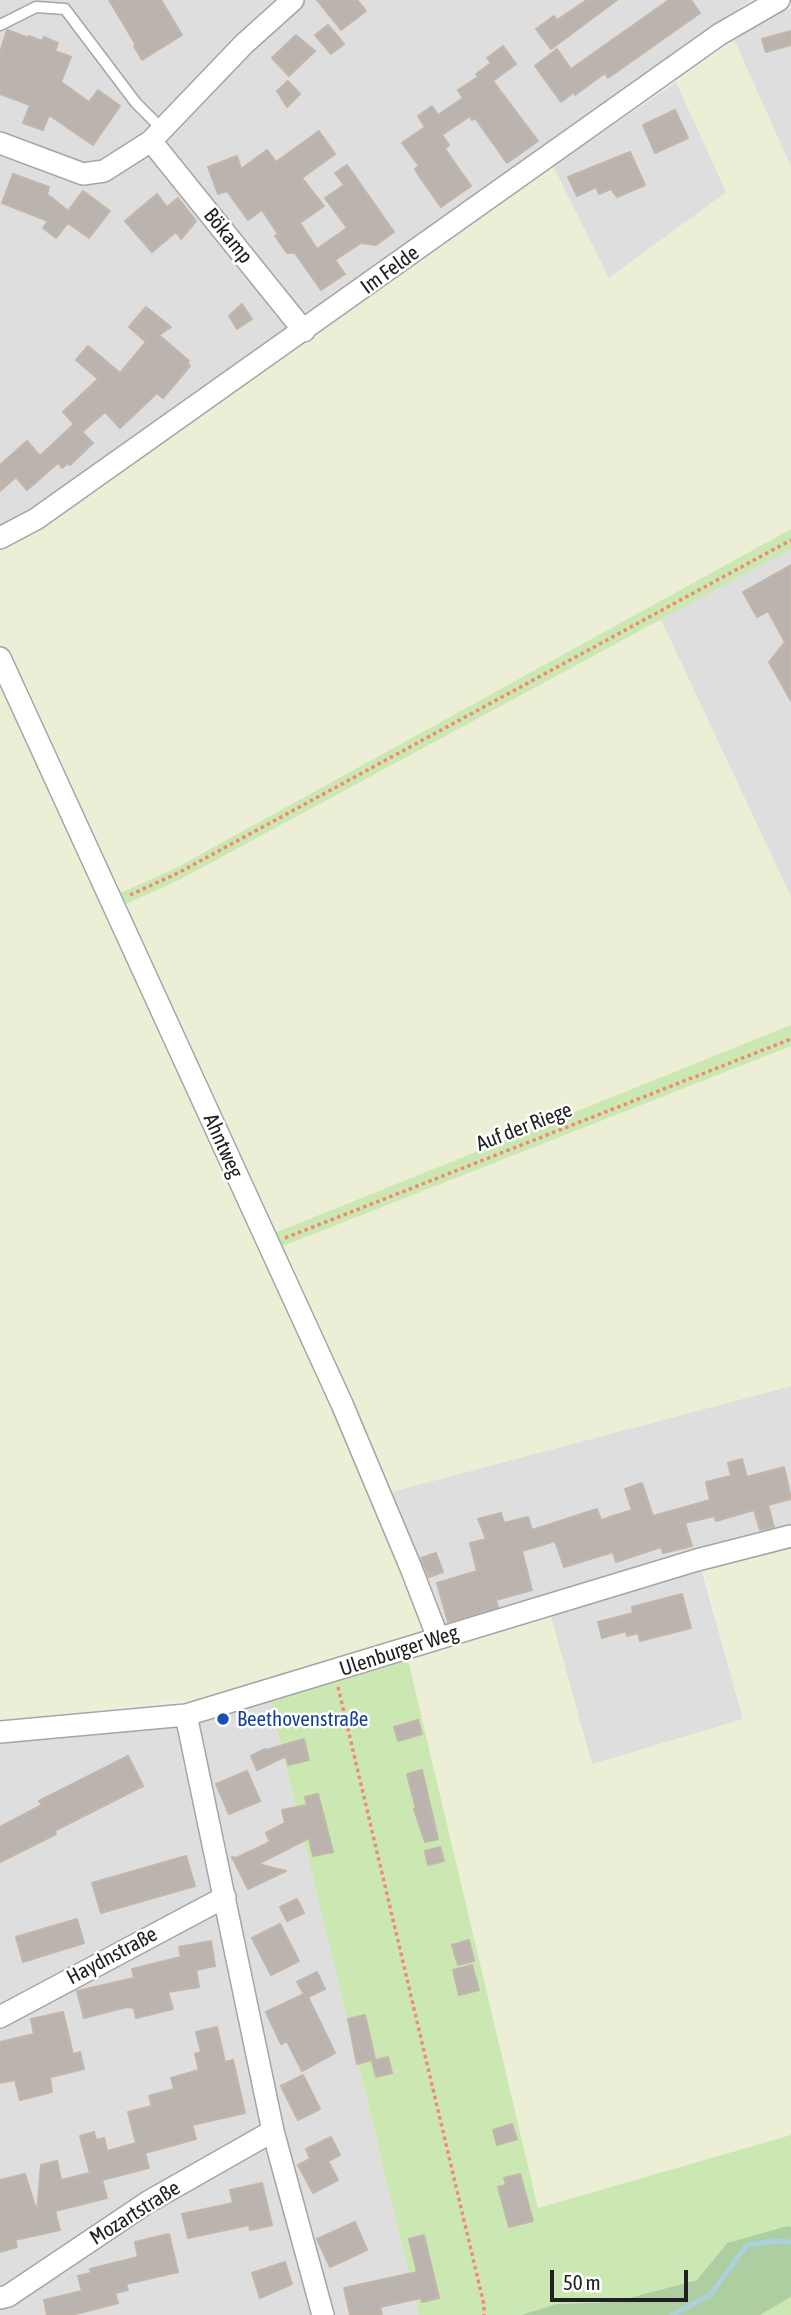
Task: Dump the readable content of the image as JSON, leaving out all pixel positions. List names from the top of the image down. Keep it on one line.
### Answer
{"streets":{"street":["Bökamp","Im Felde","Ahntweg","Ulenburger Weg","Haydnstraße","Mozartstraße"],"path":["Auf der Riege"]},"crossings":[["Bökamp","Im Felde"],["Auf der Riege","Ahntweg"],["Ahntweg","Ulenburger Weg"]],"places":["Beethovenstraße"],"scale_bar":"50 m"}
